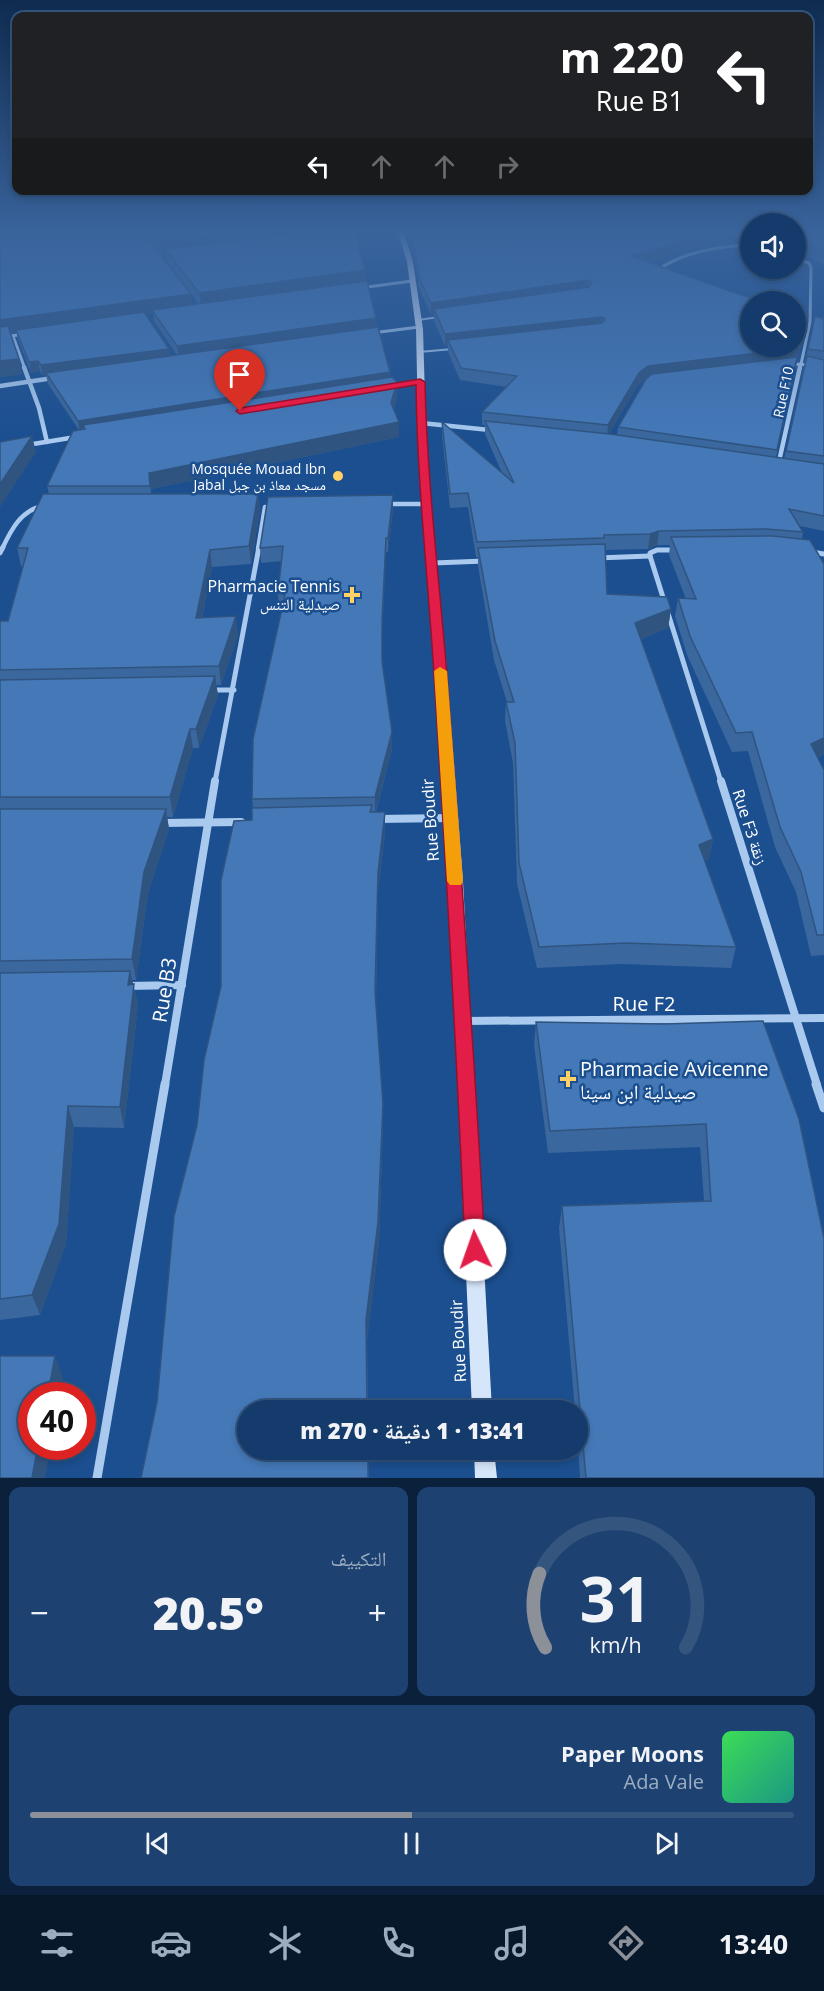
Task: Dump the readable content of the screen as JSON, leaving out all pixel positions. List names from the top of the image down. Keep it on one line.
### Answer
{"streets":{"street":["Rue F10","Rue Boudir","Rue F3 زنقة","Rue B3","Rue F2"]},"crossings":[["Rue Boudir","Rue F2"],["Rue F3 زنقة","Rue F2"]],"places":{"other":["Mosquée Mouad Ibn Jabal مسجد معاذ بن جبل"],"health":["Pharmacie Tennis صيدلية التنس","Pharmacie Avicenne صيدلية ابن سينا"]},"page":{"turn":["220 m","Rue B1"],"limit":"40","trip":"13:41 · 1 دقيقة · 270 m","tile":"التكييف","heat":["−","20.5°","+"],"song":["Paper Moons","Ada Vale"],"tabs":"13:40","gauge":["31","km/h"]}}
